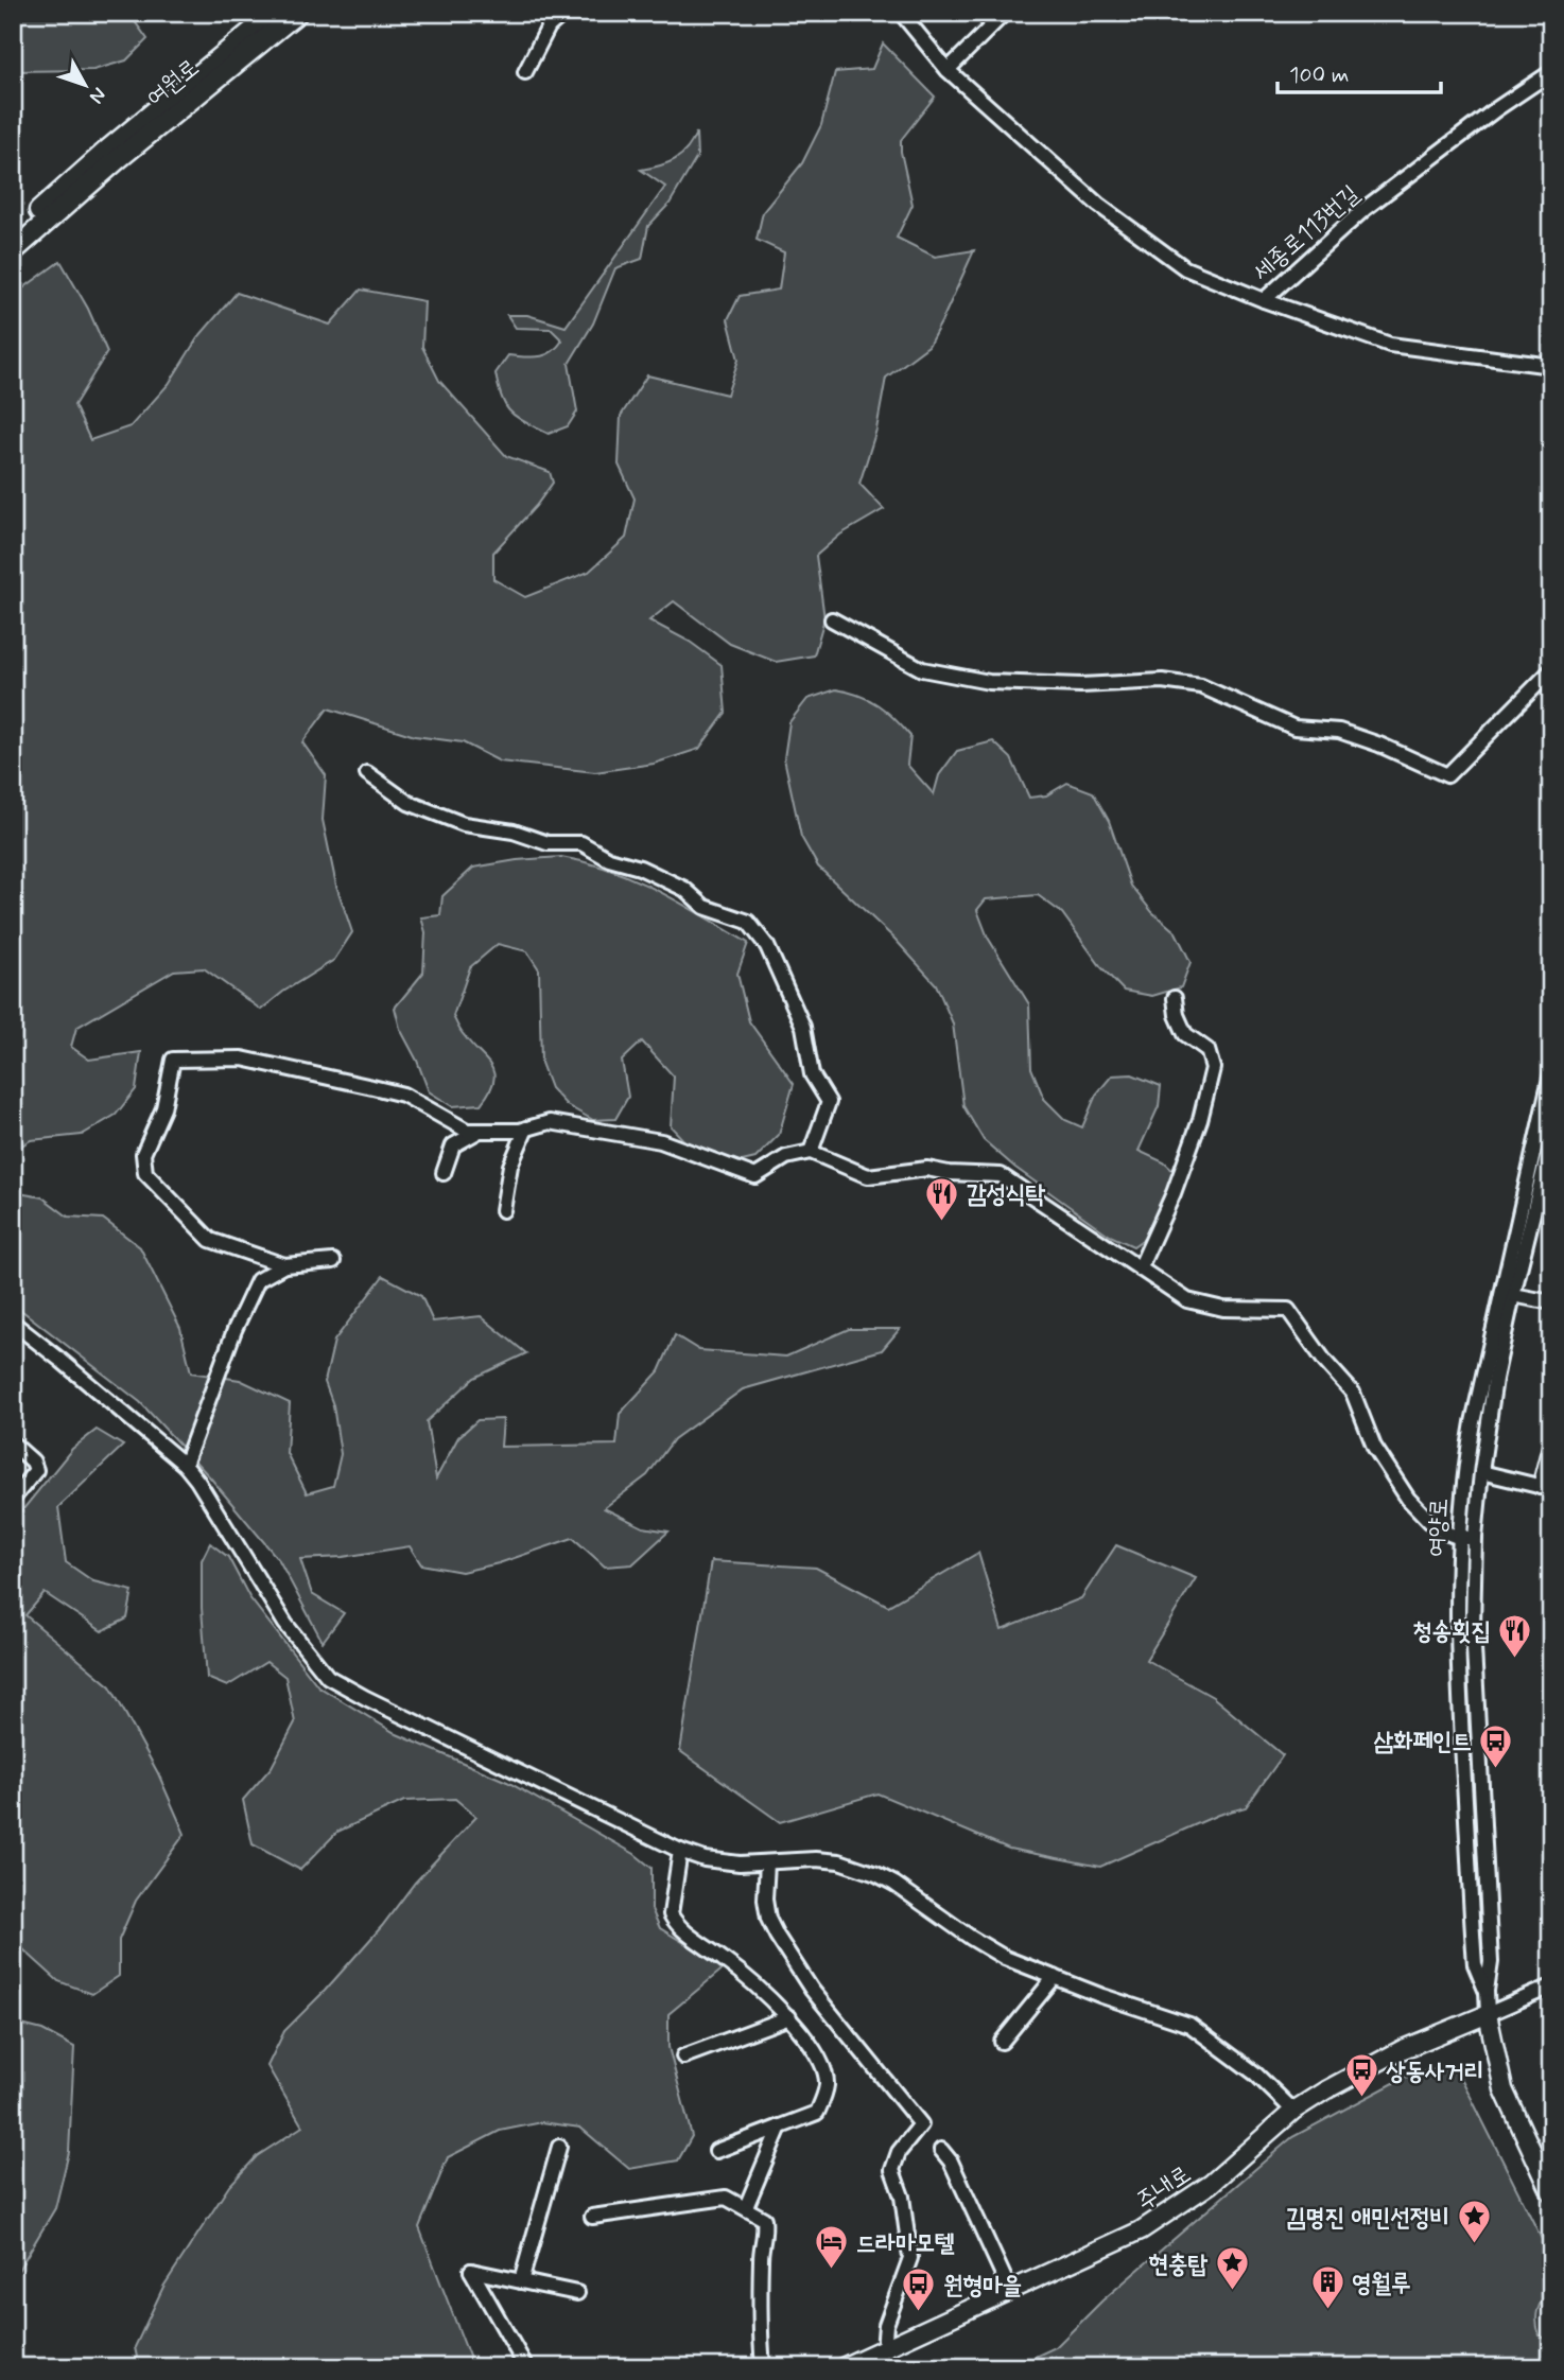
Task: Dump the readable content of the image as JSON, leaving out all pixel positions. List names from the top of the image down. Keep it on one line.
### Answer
{"streets":{"highway":["여원로"],"main road":["여양로","주내로"],"street":["세종로113번길"]},"crossings":[["여양로","주내로"]],"places":{"restaurant":["감성식탁","청송횟집"],"bus stop":["삼화페인트","상동사거리","원형마을"],"place":["김명진 애민선정비","현충탑"],"hotel":["드라마모텔"],"building":["영월루"]},"scale_bar":"100 m","north":"bottom right"}
